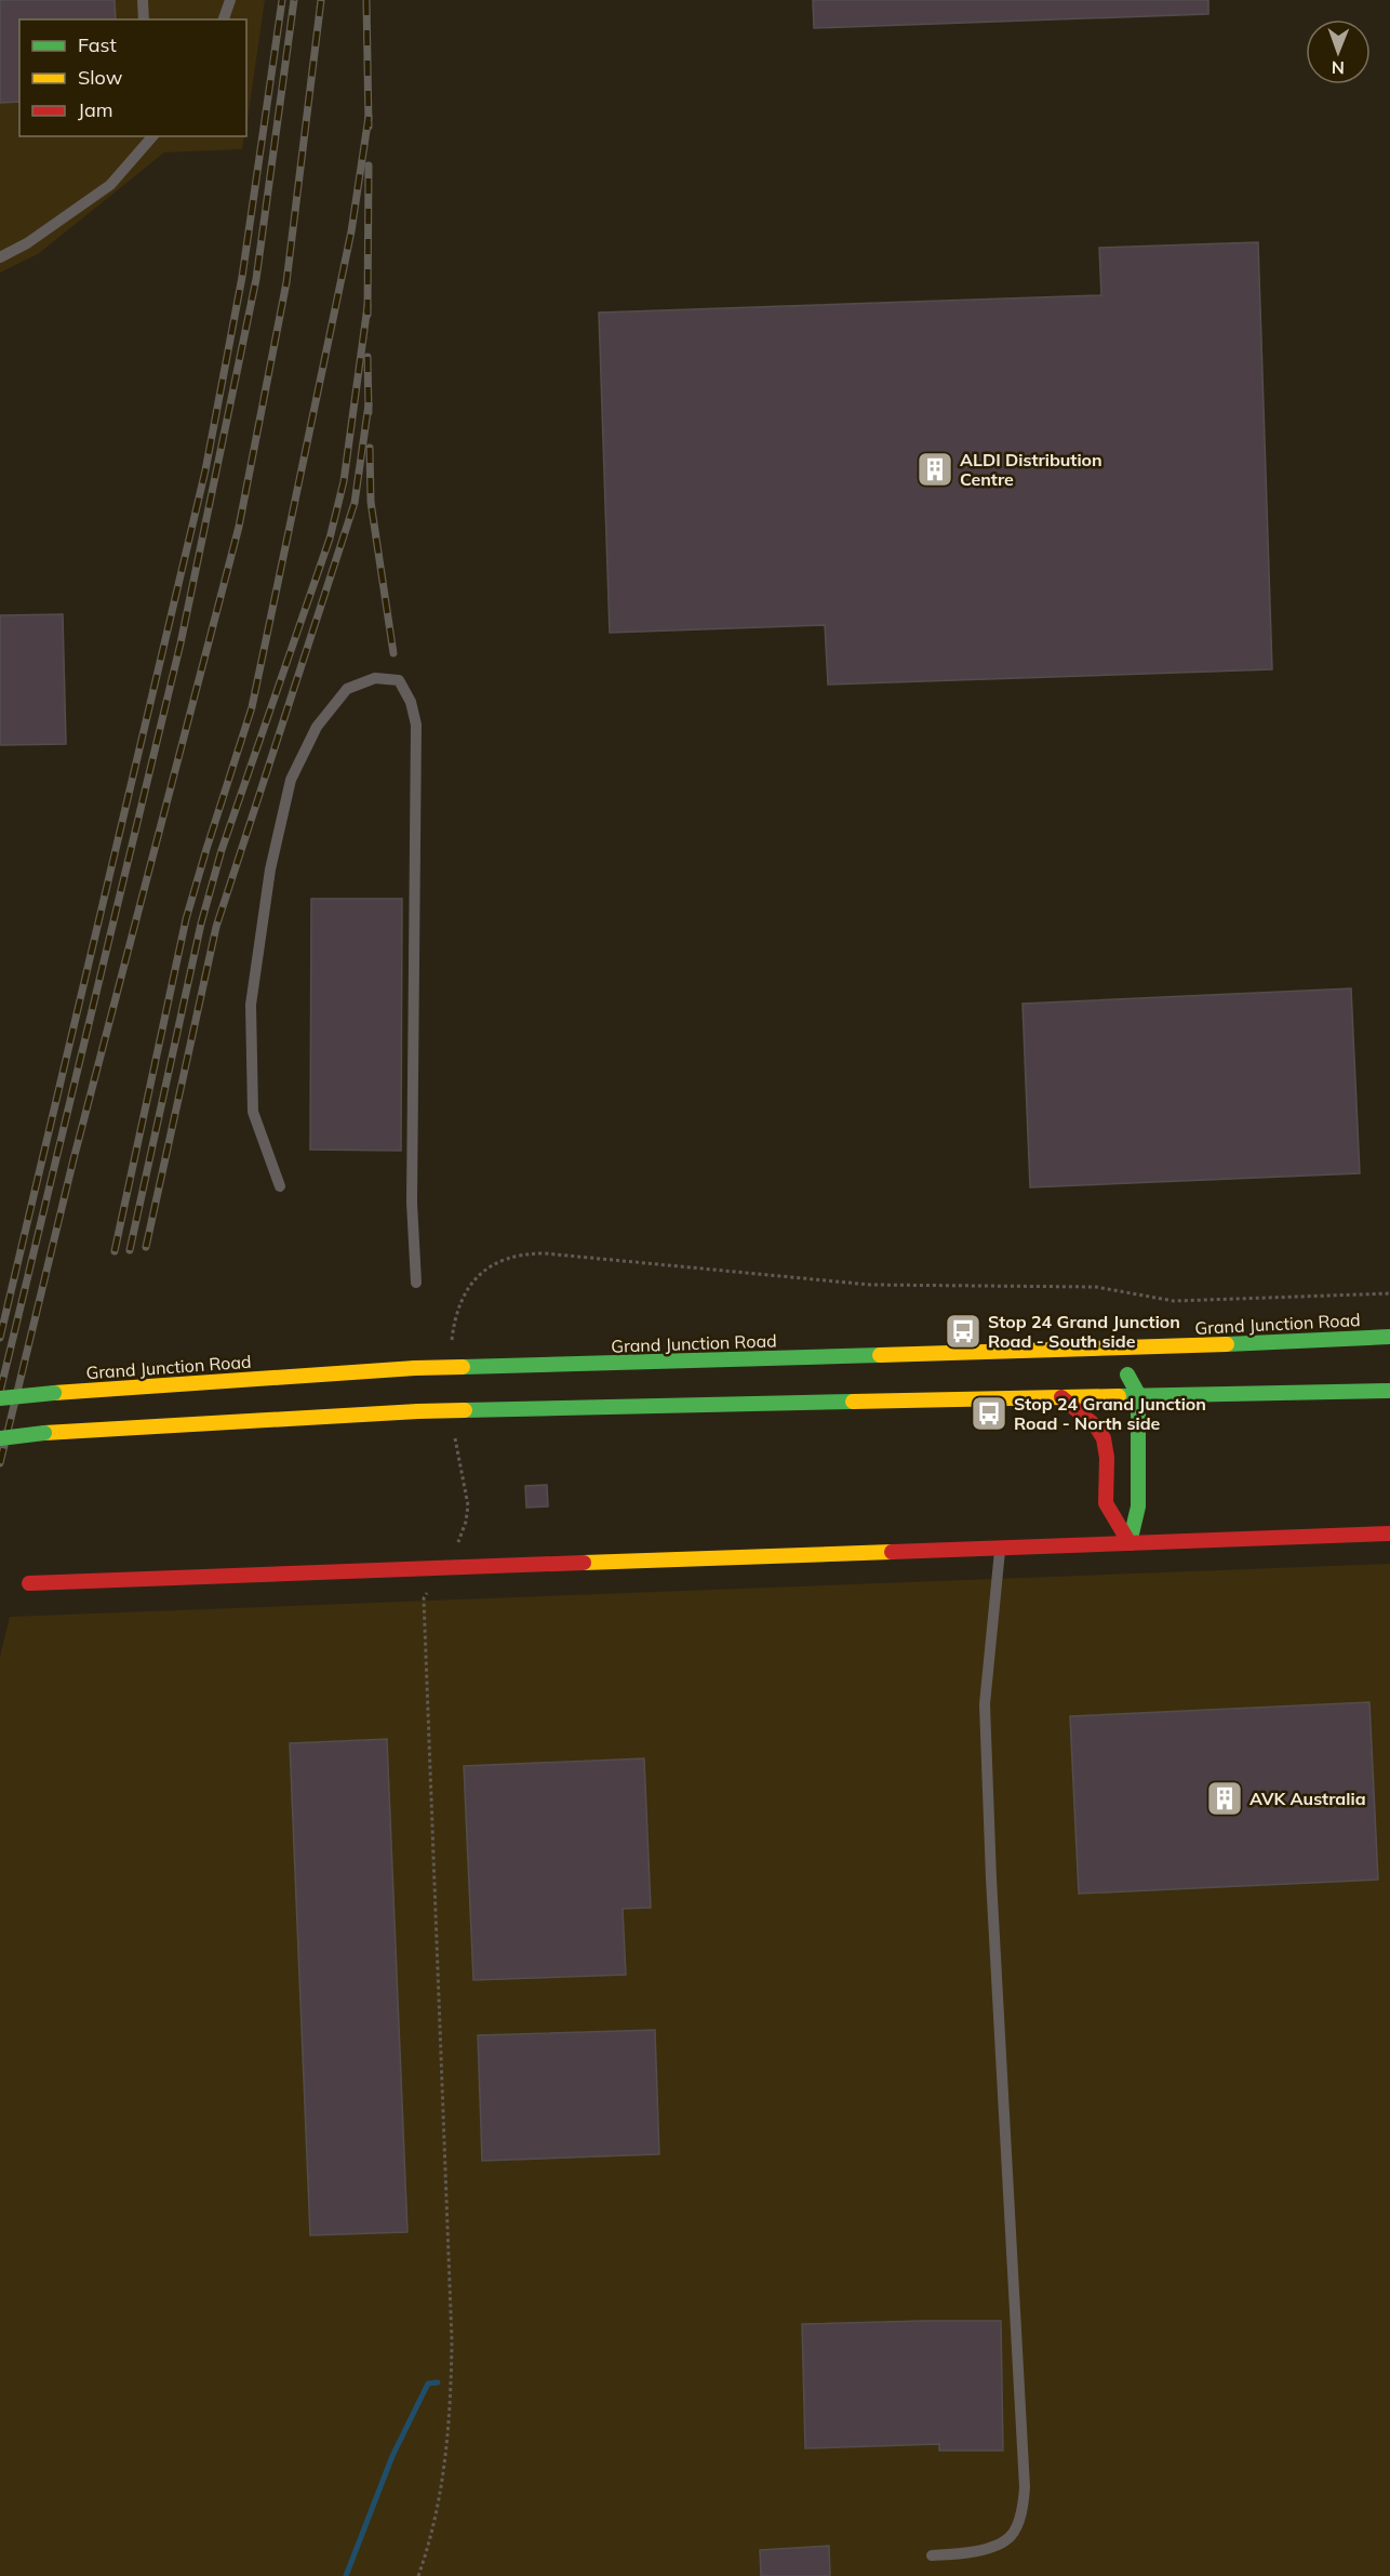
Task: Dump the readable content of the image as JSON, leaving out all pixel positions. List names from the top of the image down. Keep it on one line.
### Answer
{"streets":{"main road":["Grand Junction Road"]},"places":{"building":["ALDI Distribution Centre","AVK Australia"],"bus stop":["Stop 24 Grand Junction Road - South side","Stop 24 Grand Junction Road - North side"]},"legend":["Fast","Slow","Jam"],"north":"bottom"}
